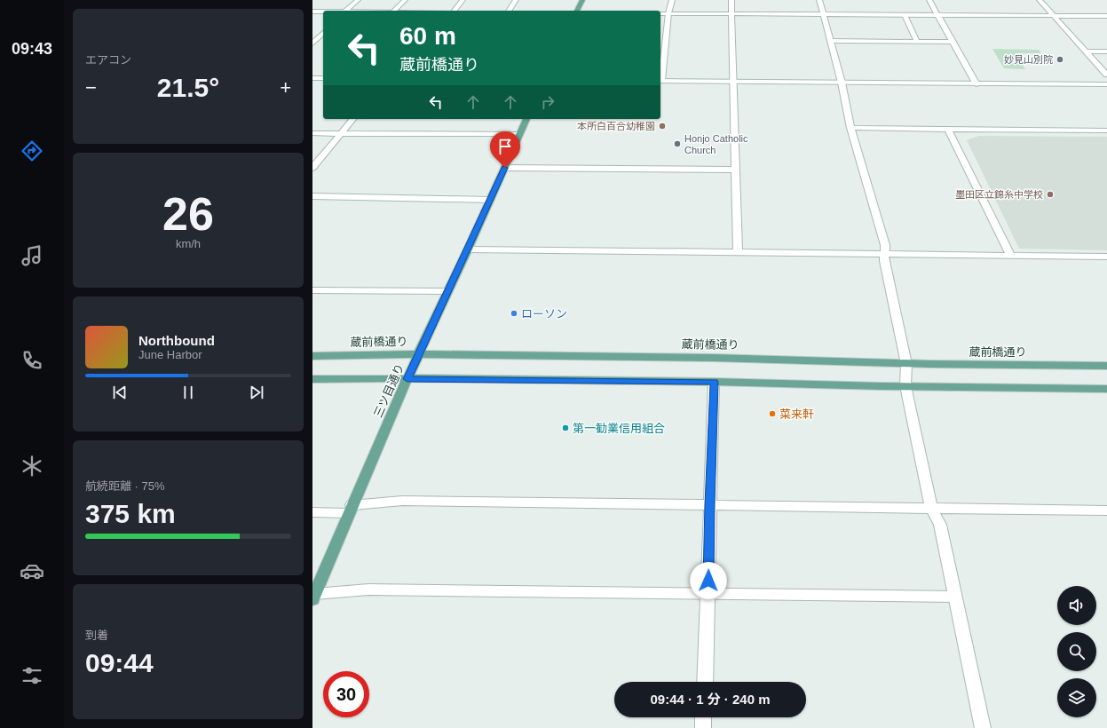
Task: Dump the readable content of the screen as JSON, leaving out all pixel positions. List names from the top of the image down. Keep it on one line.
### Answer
{"streets":{"main road":["蔵前橋通り","三ツ目通り"]},"crossings":[["蔵前橋通り","三ツ目通り"]],"places":["妙見山別院","本所白百合幼稚園","Honjo Catholic Church","墨田区立錦糸中学校","ローソン","菜来軒","第一勧業信用組合"],"page":{"tabs":"09:43","tile":["エアコン",["26","km/h"],["航続距離 · 75%","375 km"],["到着","09:44"]],"turn":["60 m","蔵前橋通り"],"heat":["−","21.5°","+"],"song":["Northbound","June Harbor"],"limit":"30","trip":"09:44 · 1 分 · 240 m"}}
